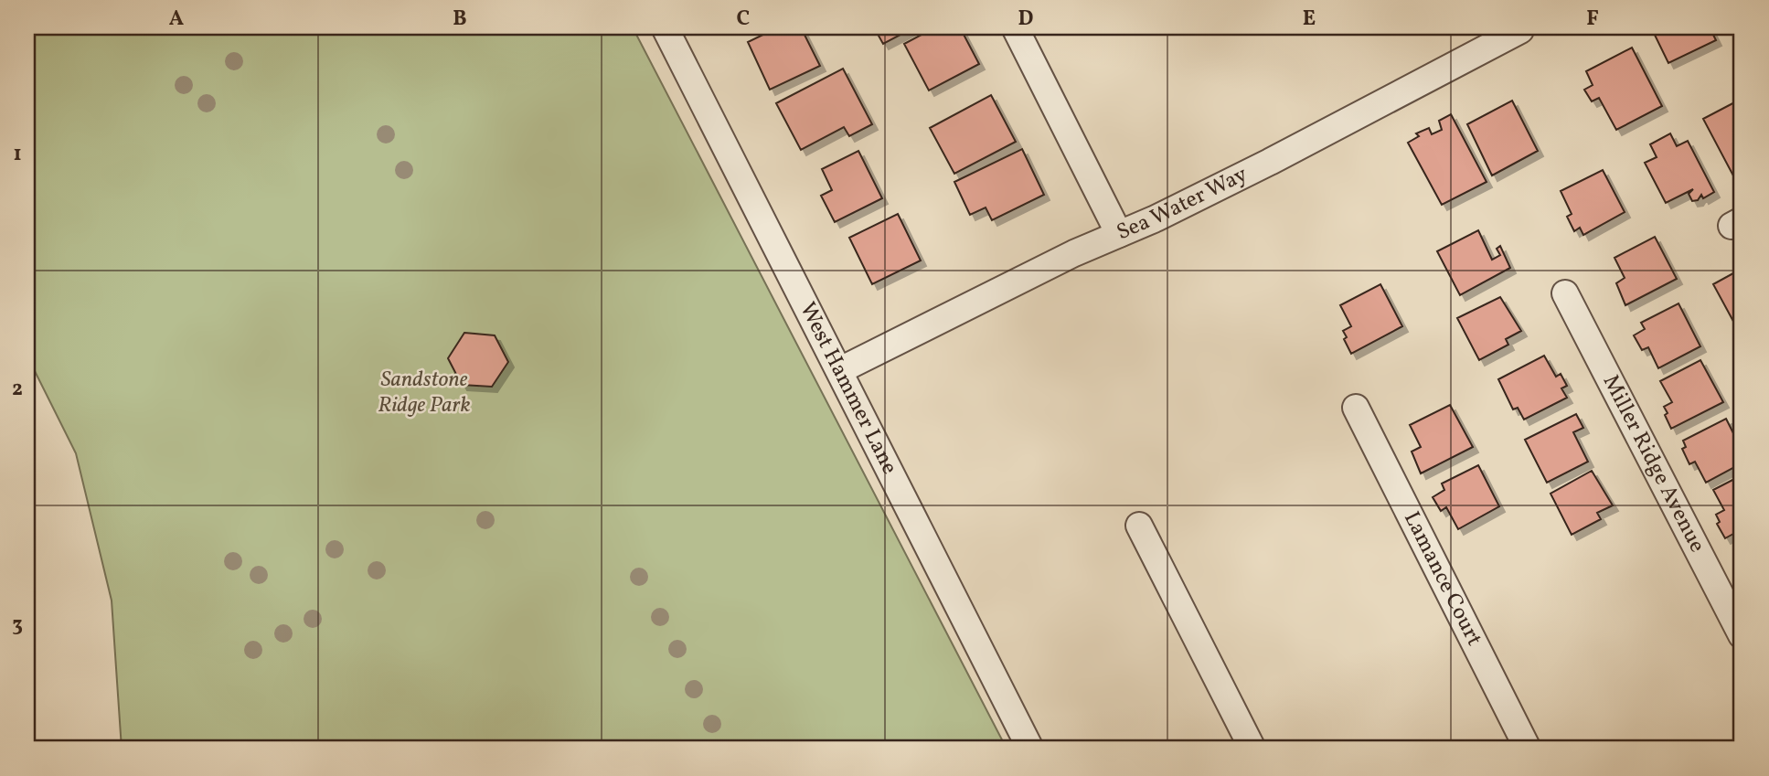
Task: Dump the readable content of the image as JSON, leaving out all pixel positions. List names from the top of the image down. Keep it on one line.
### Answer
{"streets":{"street":["Sea Water Way","West Hammer Lane","Miller Ridge Avenue","Lamance Court"]},"crossings":[["Sea Water Way","West Hammer Lane"]],"parks":["Sandstone Ridge Park"],"grid":{"columns":["A","B","C","D","E","F"],"rows":["1","2","3"]}}
